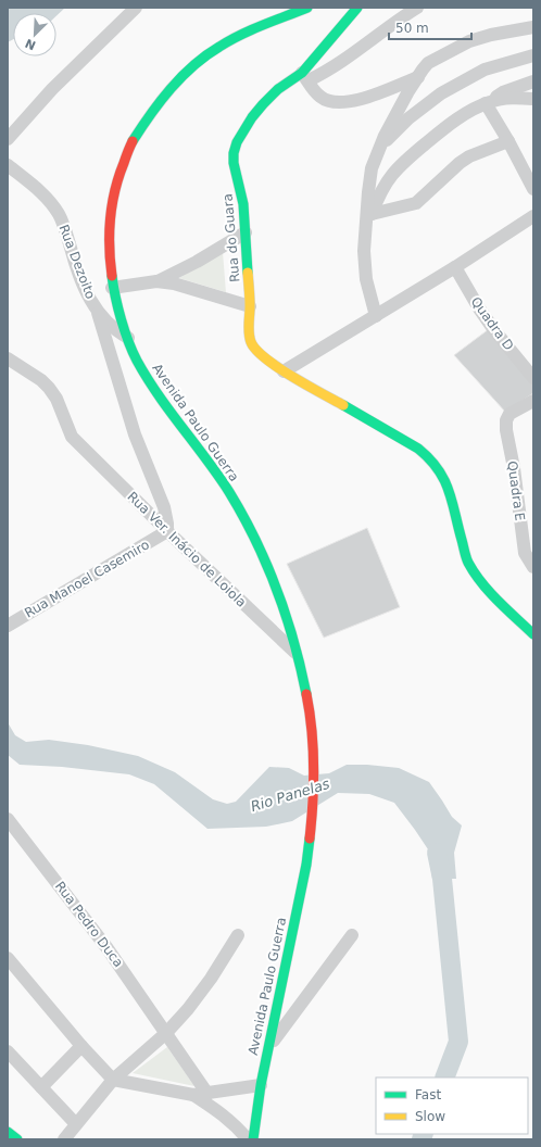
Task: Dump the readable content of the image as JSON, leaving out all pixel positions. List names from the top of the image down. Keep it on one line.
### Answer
{"streets":{"main road":["Rua do Guara","Avenida Paulo Guerra"],"street":["Rua Dezoito","Quadra D","Quadra E","Rua Ver. Inácio de Loiola","Rua Manoel Casemiro","Rua Pedro Duca"]},"crossings":[["Rua Dezoito","Avenida Paulo Guerra"],["Avenida Paulo Guerra","Rua Ver. Inácio de Loiola"],["Rua Ver. Inácio de Loiola","Rua Manoel Casemiro"]],"water":["Rio Panelas"],"legend":["Fast","Slow"],"scale_bar":"50 m","north":"bottom left"}
